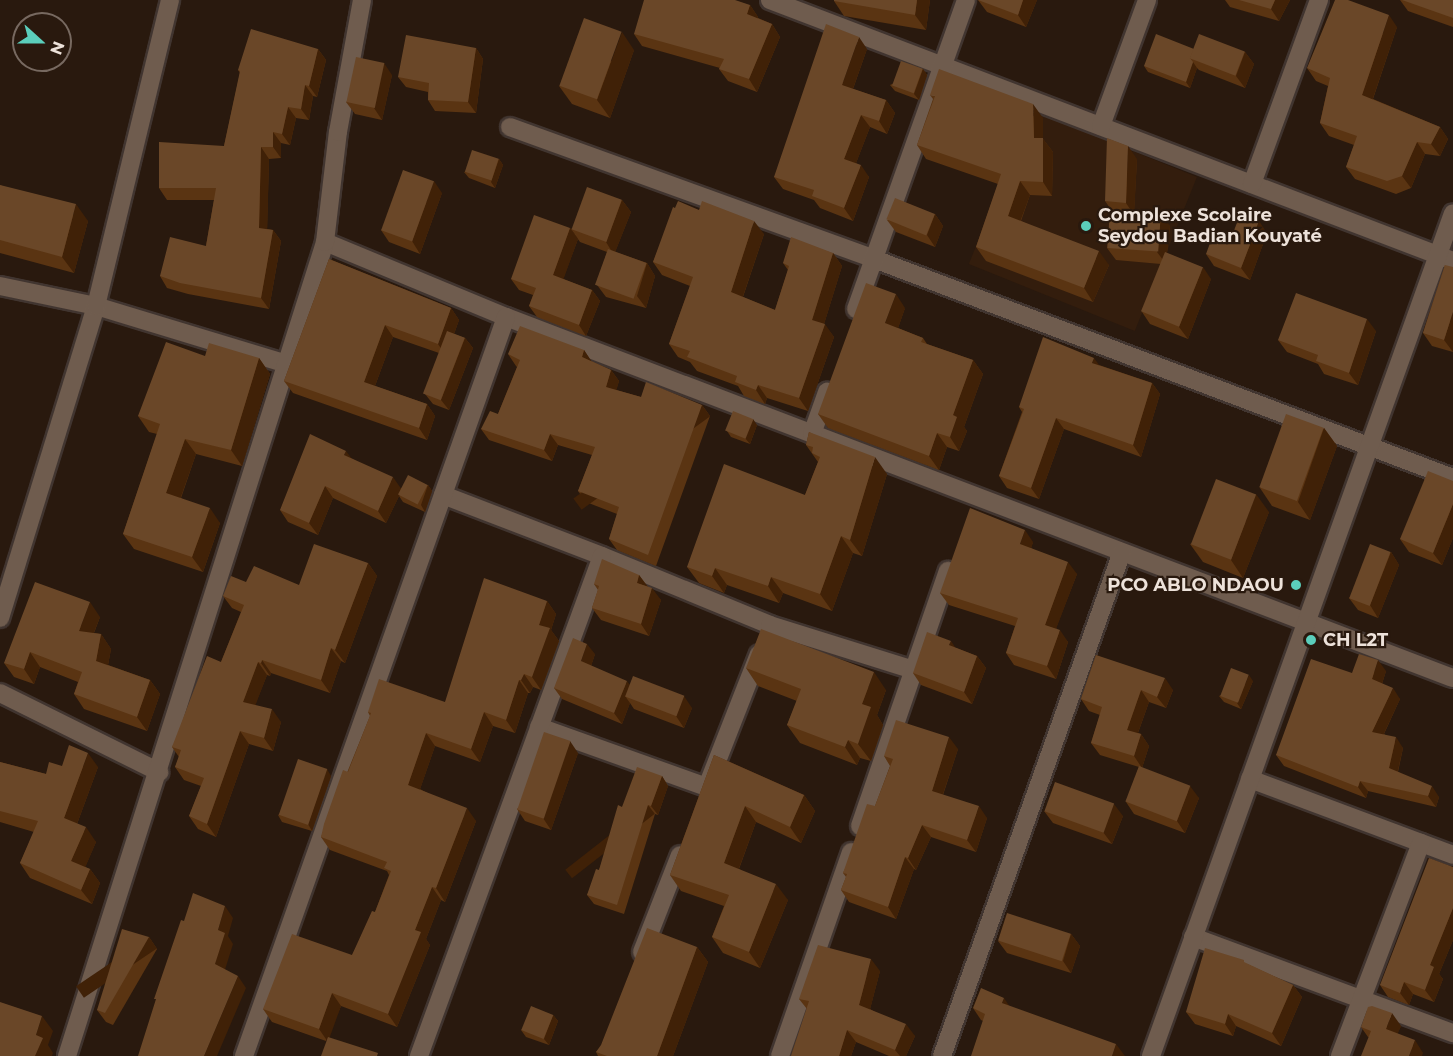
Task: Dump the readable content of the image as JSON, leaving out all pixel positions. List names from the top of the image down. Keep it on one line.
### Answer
{"places":["Complexe Scolaire Seydou Badian Kouyaté","PCO ABLO NDAOU","CH L2T"],"north":"right"}
